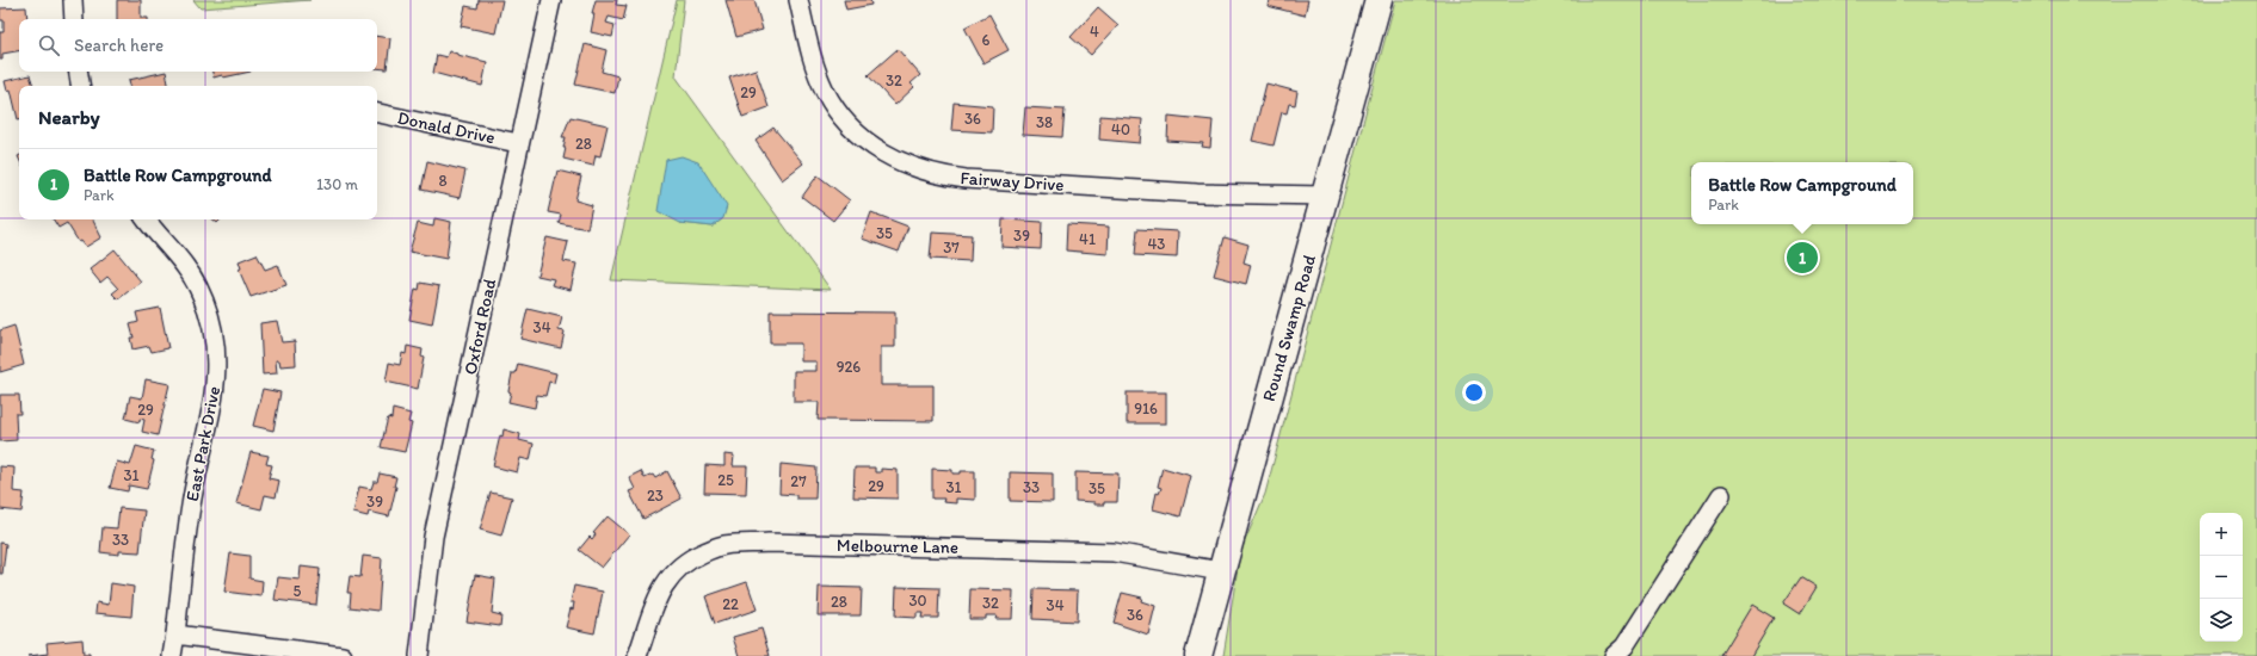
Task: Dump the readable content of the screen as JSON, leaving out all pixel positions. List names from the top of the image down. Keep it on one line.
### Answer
{"streets":{"main road":["Round Swamp Road"],"street":["Donald Drive","Fairway Drive","Oxford Road","East Park Drive","Melbourne Lane"]},"crossings":[["Donald Drive","Oxford Road"],["Fairway Drive","Round Swamp Road"],["Round Swamp Road","Melbourne Lane"]],"house_numbers":["4","6","32","29","36","38","40","28","8","35","39","41","43","37","34","926","916","29","31","25","27","29","31","33","35","23","39","33","5","30","28","32","22","34","36"],"page":{"search":"Search here","heading":"Nearby","list":[{"mark":"1","name":"Battle Row Campground","note":"Park","value":"130 m"}],"popup":["Battle Row Campground","Park"],"pins":"1","map_buttons":["+","−"]}}
